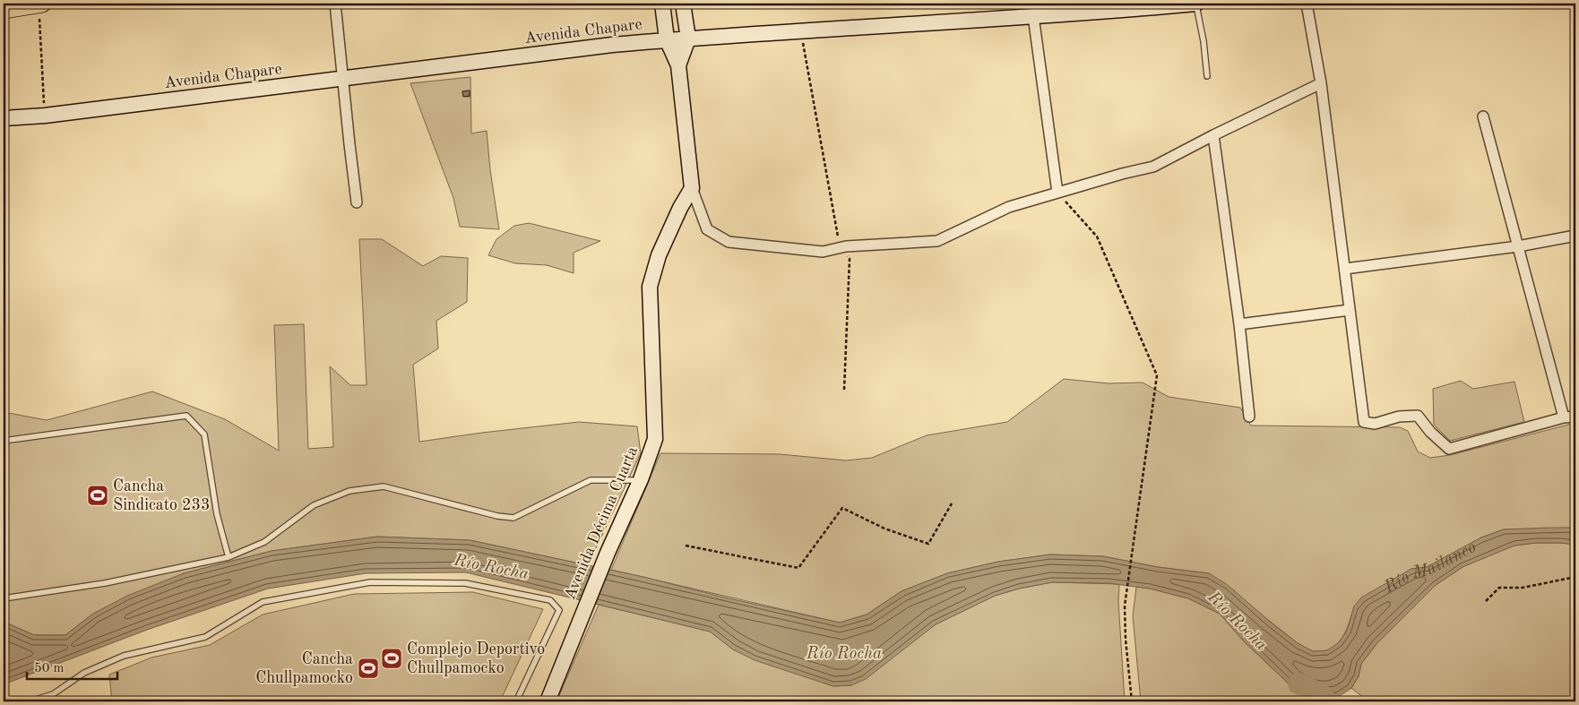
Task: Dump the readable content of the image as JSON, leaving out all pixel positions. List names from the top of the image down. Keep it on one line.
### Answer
{"streets":{"main road":["Avenida Chapare","Avenida Décima Cuarta"]},"water":["Río Rocha","Río Mailanco"],"places":{"sports":["Cancha Sindicato 233","Complejo Deportivo Chullpamocko","Cancha Chullpamocko"]},"scale_bar":"50 m"}
